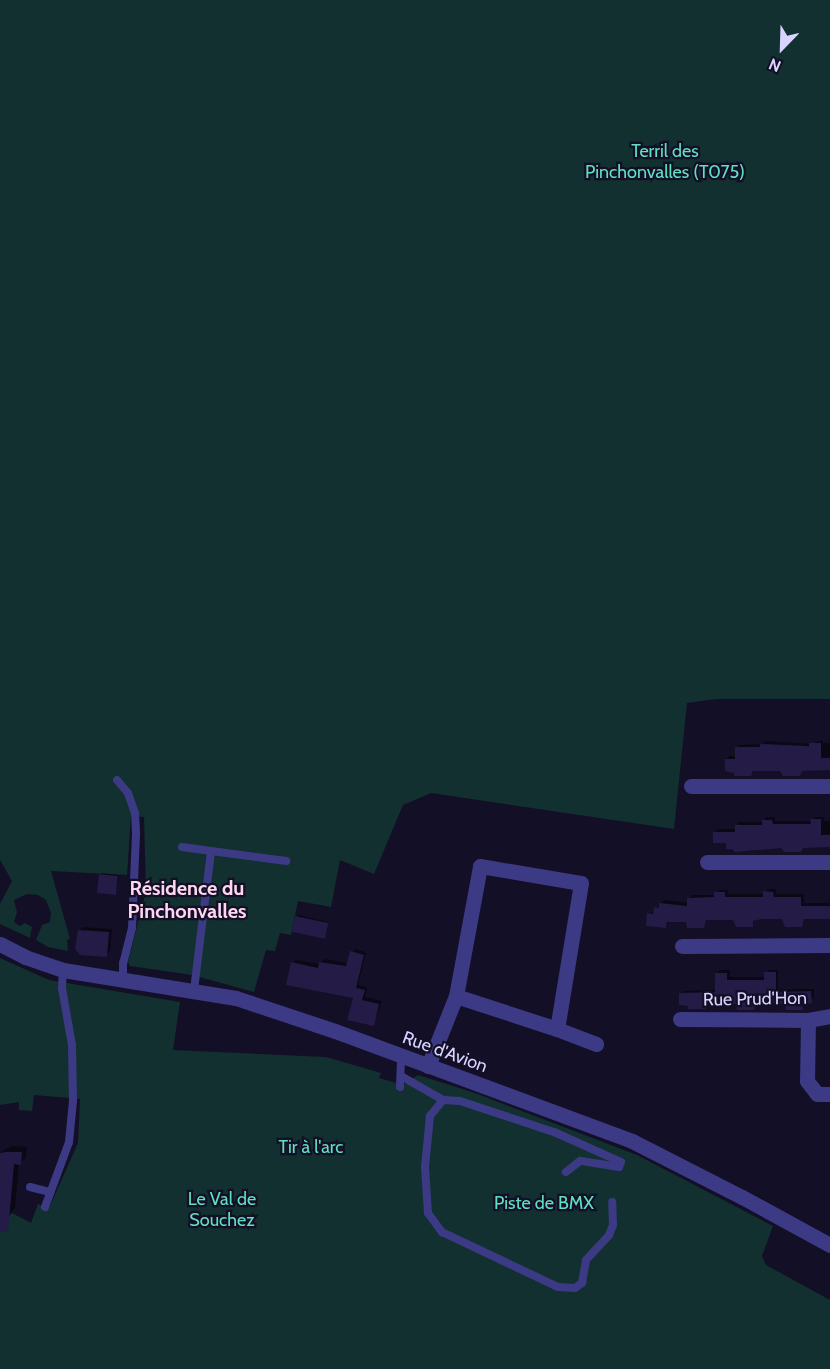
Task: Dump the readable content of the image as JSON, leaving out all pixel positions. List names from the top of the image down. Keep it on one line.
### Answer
{"streets":{"street":["Rue Prud'Hon","Rue d'Avion"]},"districts":["Résidence du Pinchonvalles"],"parks":["Terril des Pinchonvalles (T075)","Tir à l'arc","Le Val de Souchez","Piste de BMX"],"north":"bottom left"}
